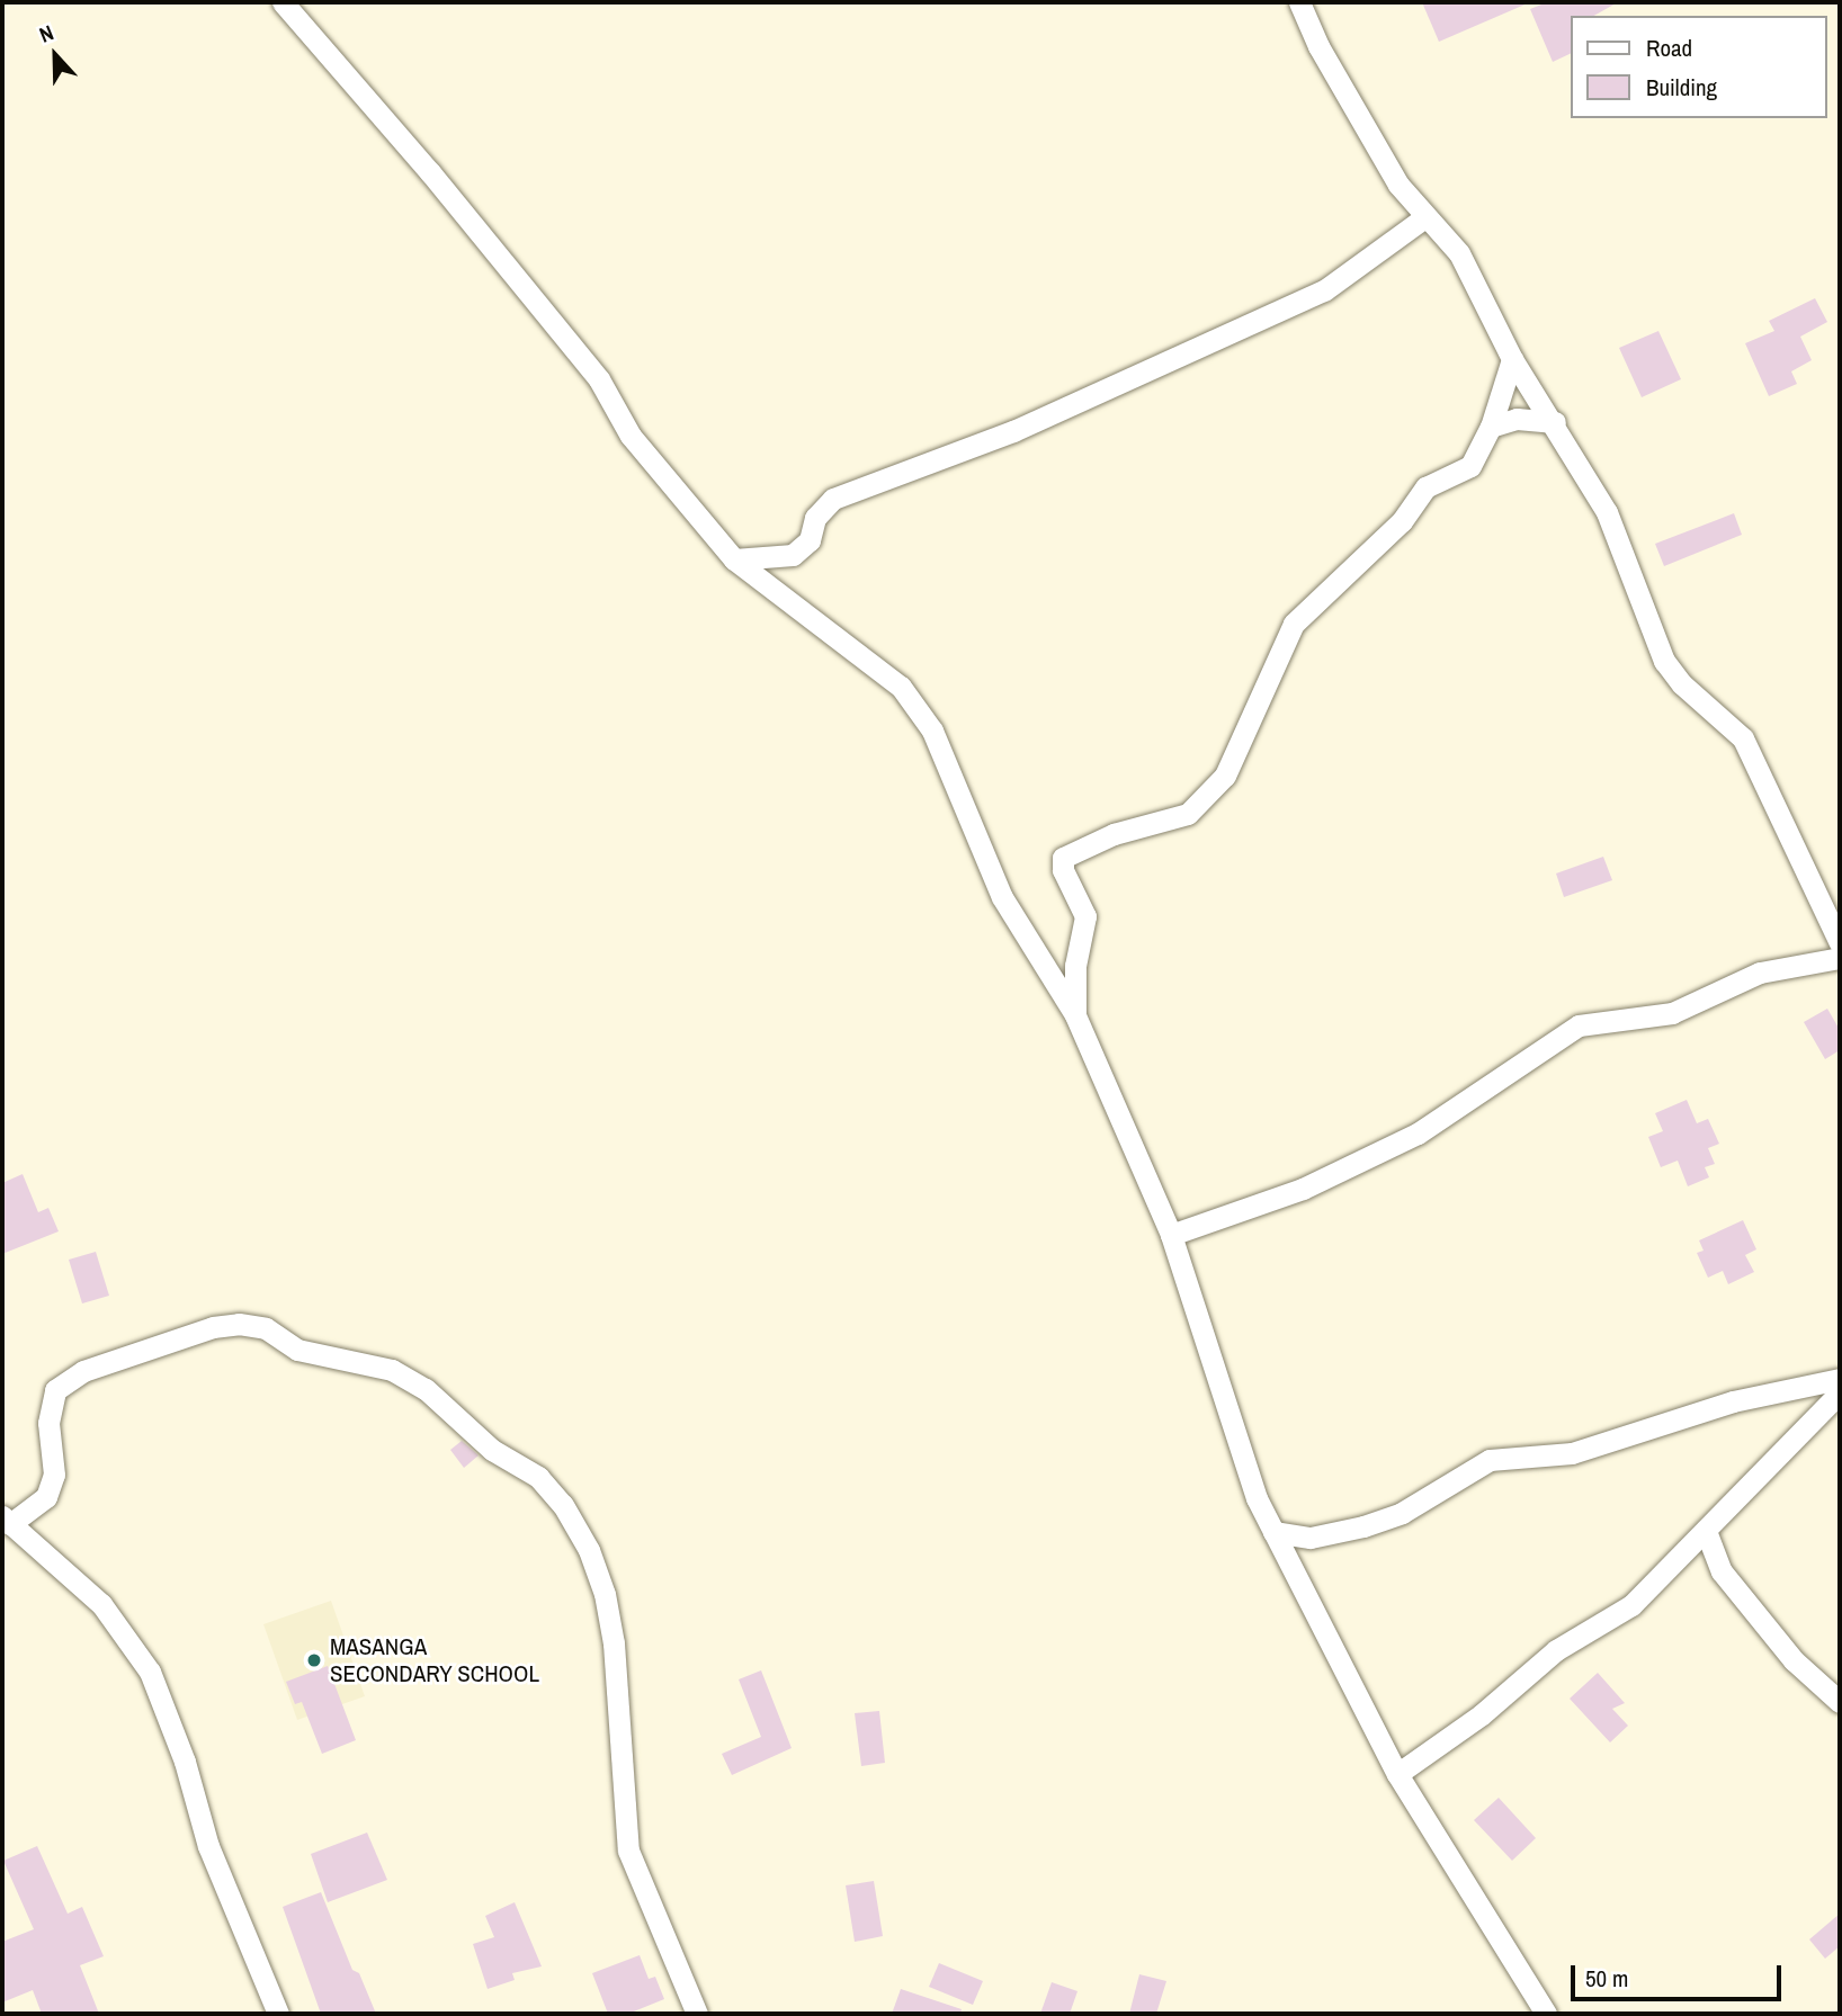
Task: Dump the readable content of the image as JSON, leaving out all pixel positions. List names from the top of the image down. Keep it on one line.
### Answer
{"places":["MASANGA SECONDARY SCHOOL"],"legend":["Road","Building"],"scale_bar":"50 m","north":"top"}
